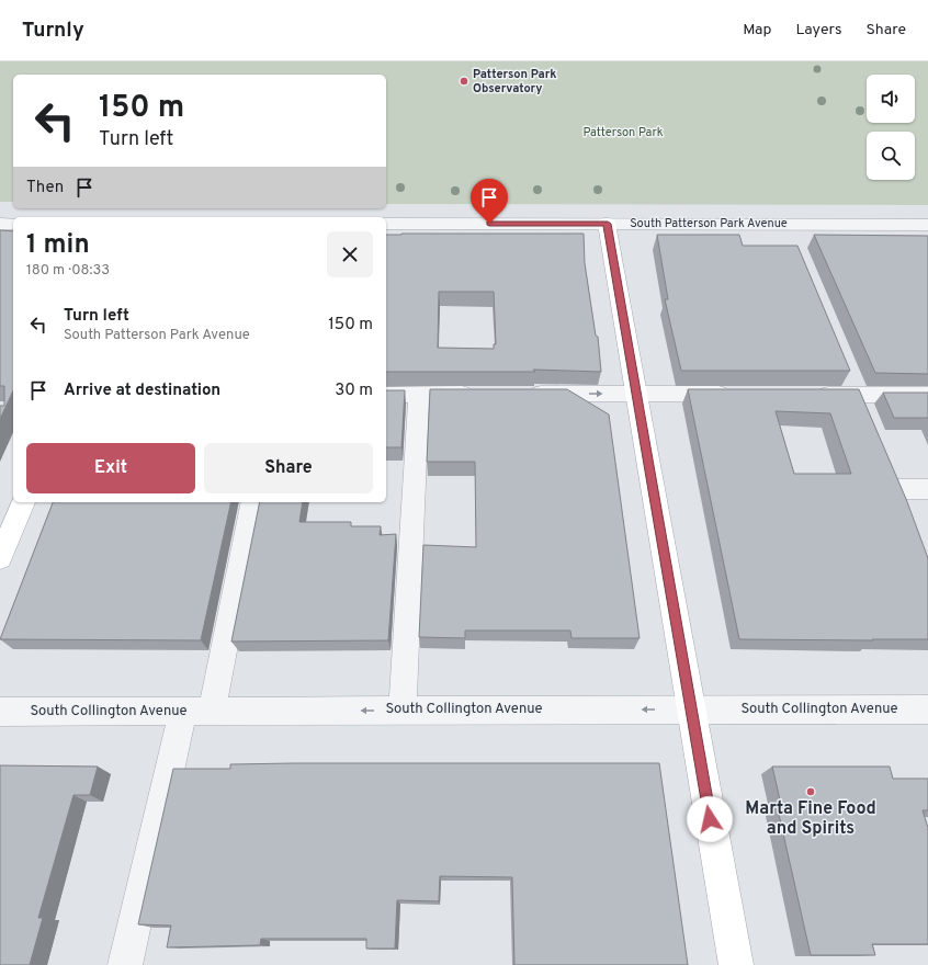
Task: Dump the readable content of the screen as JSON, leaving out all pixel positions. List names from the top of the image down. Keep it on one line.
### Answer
{"streets":{"street":["South Patterson Park Avenue","South Collington Avenue"]},"one_way":["South Collington Avenue"],"parks":["Patterson Park"],"places":["Patterson Park Observatory","Marta Fine Food and Spirits"],"page":{"header":"Turnly","nav":["Map","Layers","Share"],"turn":["150 m","Turn left"],"then":"Then","heading":["1 min","180 m · 08:33"],"list":[{"name":"Turn left","note":"South Patterson Park Avenue","value":"150 m"},{"name":"Arrive at destination","value":"30 m"}],"buttons":["Exit","Share"]}}
